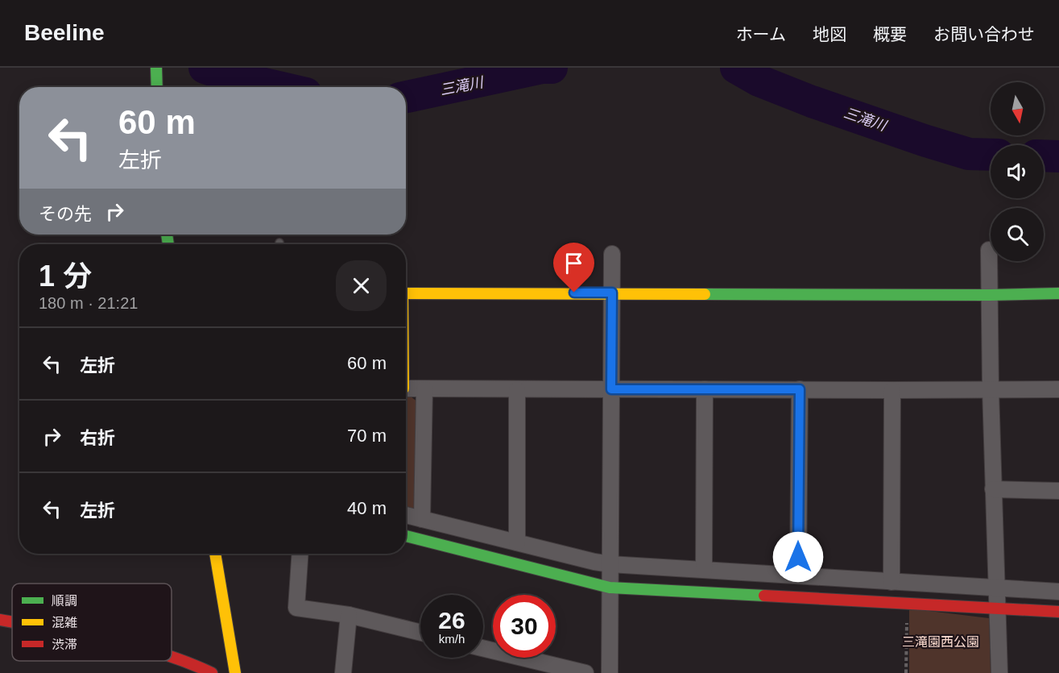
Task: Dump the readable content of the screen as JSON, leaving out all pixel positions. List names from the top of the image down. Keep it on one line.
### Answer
{"water":["三滝川"],"parks":["三滝園西公園"],"legend":["順調","混雑","渋滞"],"north":"bottom","page":{"header":"Beeline","nav":["ホーム","地図","概要","お問い合わせ"],"turn":["60 m","左折"],"then":"その先","heading":["1 分","180 m · 21:21"],"list":[{"name":"左折","value":"60 m"},{"name":"右折","value":"70 m"},{"name":"左折","value":"40 m"}],"speed":"26 km/h","limit":"30"}}
